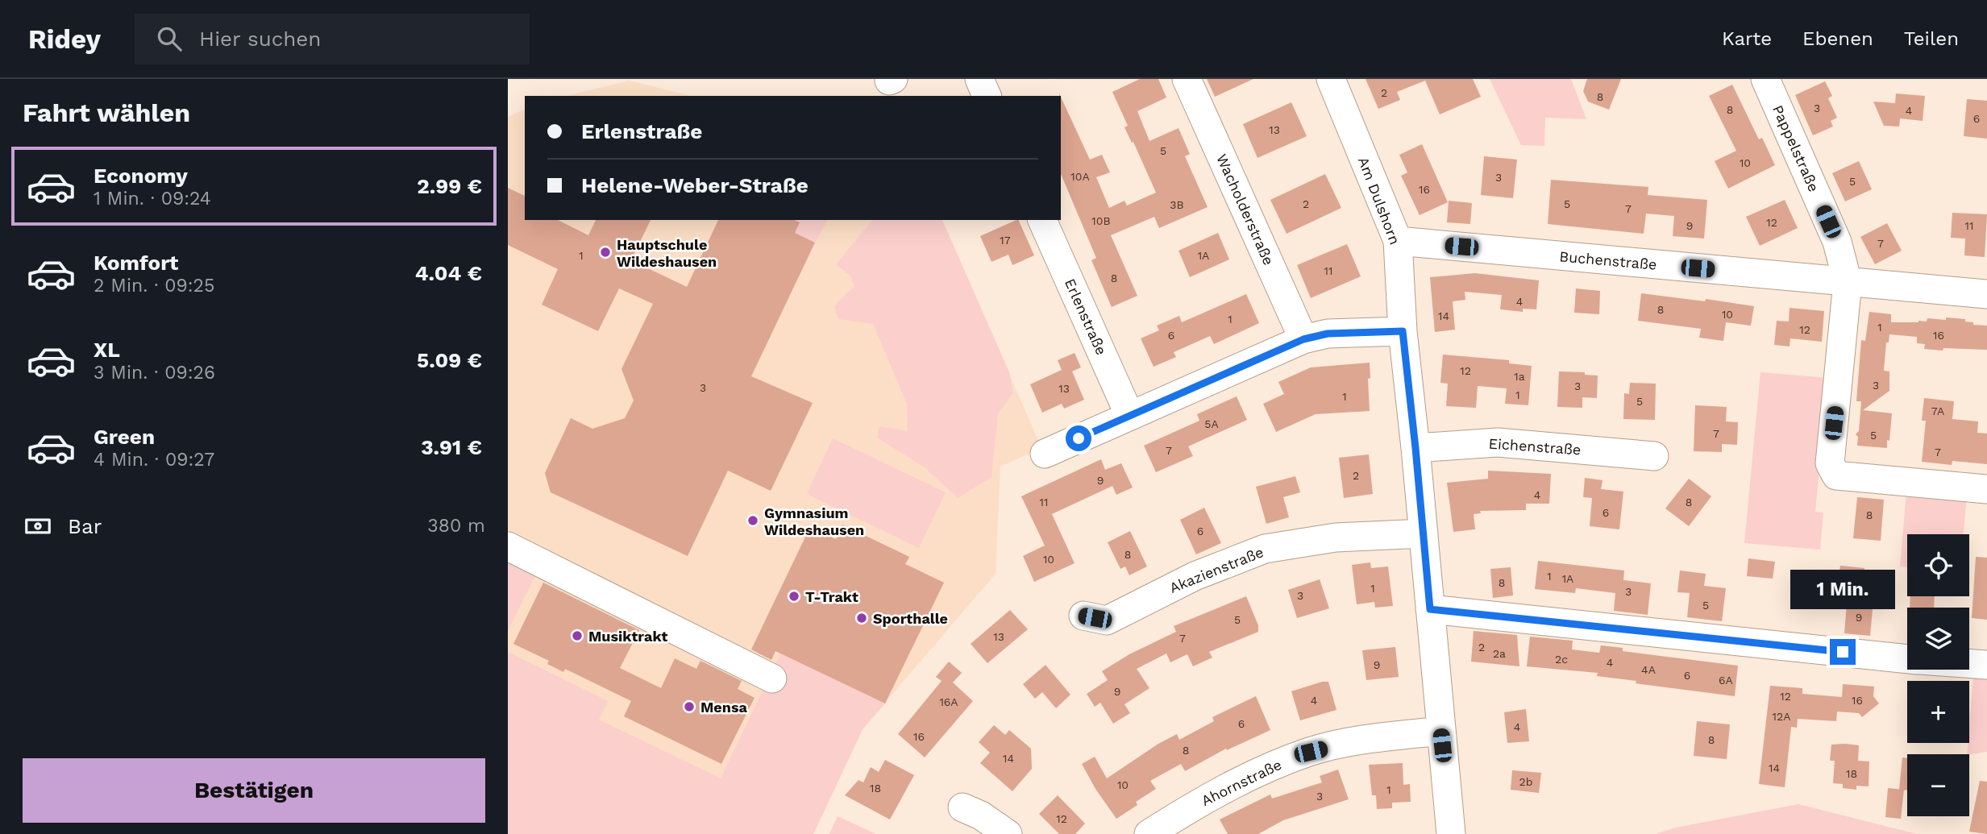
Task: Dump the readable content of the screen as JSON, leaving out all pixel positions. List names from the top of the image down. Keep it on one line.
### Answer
{"streets":{"street":["Pappelstraße","Am Dulshorn","Wacholderstraße","Buchenstraße","Erlenstraße","Eichenstraße","Akazienstraße","Ahornstraße"]},"crossings":[["Pappelstraße","Buchenstraße"],["Am Dulshorn","Buchenstraße"],["Am Dulshorn","Eichenstraße"],["Am Dulshorn","Akazienstraße"],["Am Dulshorn","Ahornstraße"]],"places":["Hauptschule Wildeshausen","Gymnasium Wildeshausen","T-Trakt","Sporthalle","Musiktrakt","Mensa"],"house_numbers":["2","8","3","8","4","6","13","5","10","10A","3","5","16","2","5","3B","7","10B","12","9","11","17","7","1","1A","11","8","4","8","10","14","1","1","12","6","16","12","1a","3","3","3","13","1","1","5","7A","5A","7","5","7","7","2","9","4","11","8","6","8","6","8","10","1","1A","8","1","3","3","5","9","5","13","7","2","2a","2c","4","9","4A","6","6A","9","12","4","16","16A","12A","6","4","16","8","8","14","14","18","2b","10","18","1","3","12"],"page":{"header":"Ridey","search":"Hier suchen","nav":["Karte","Ebenen","Teilen"],"heading":"Fahrt wählen","banner":["Erlenstraße","Helene-Weber-Straße"],"list":[{"name":"Economy","note":"1 Min. · 09:24","value":"2.99 €"},{"name":"Komfort","note":"2 Min. · 09:25","value":"4.04 €"},{"name":"XL","note":"3 Min. · 09:26","value":"5.09 €"},{"name":"Green","note":"4 Min. · 09:27","value":"3.91 €"}],"pay":["Bar","380 m"],"map_buttons":["+","−"],"bubble":"1 Min.","buttons":"Bestätigen"}}
